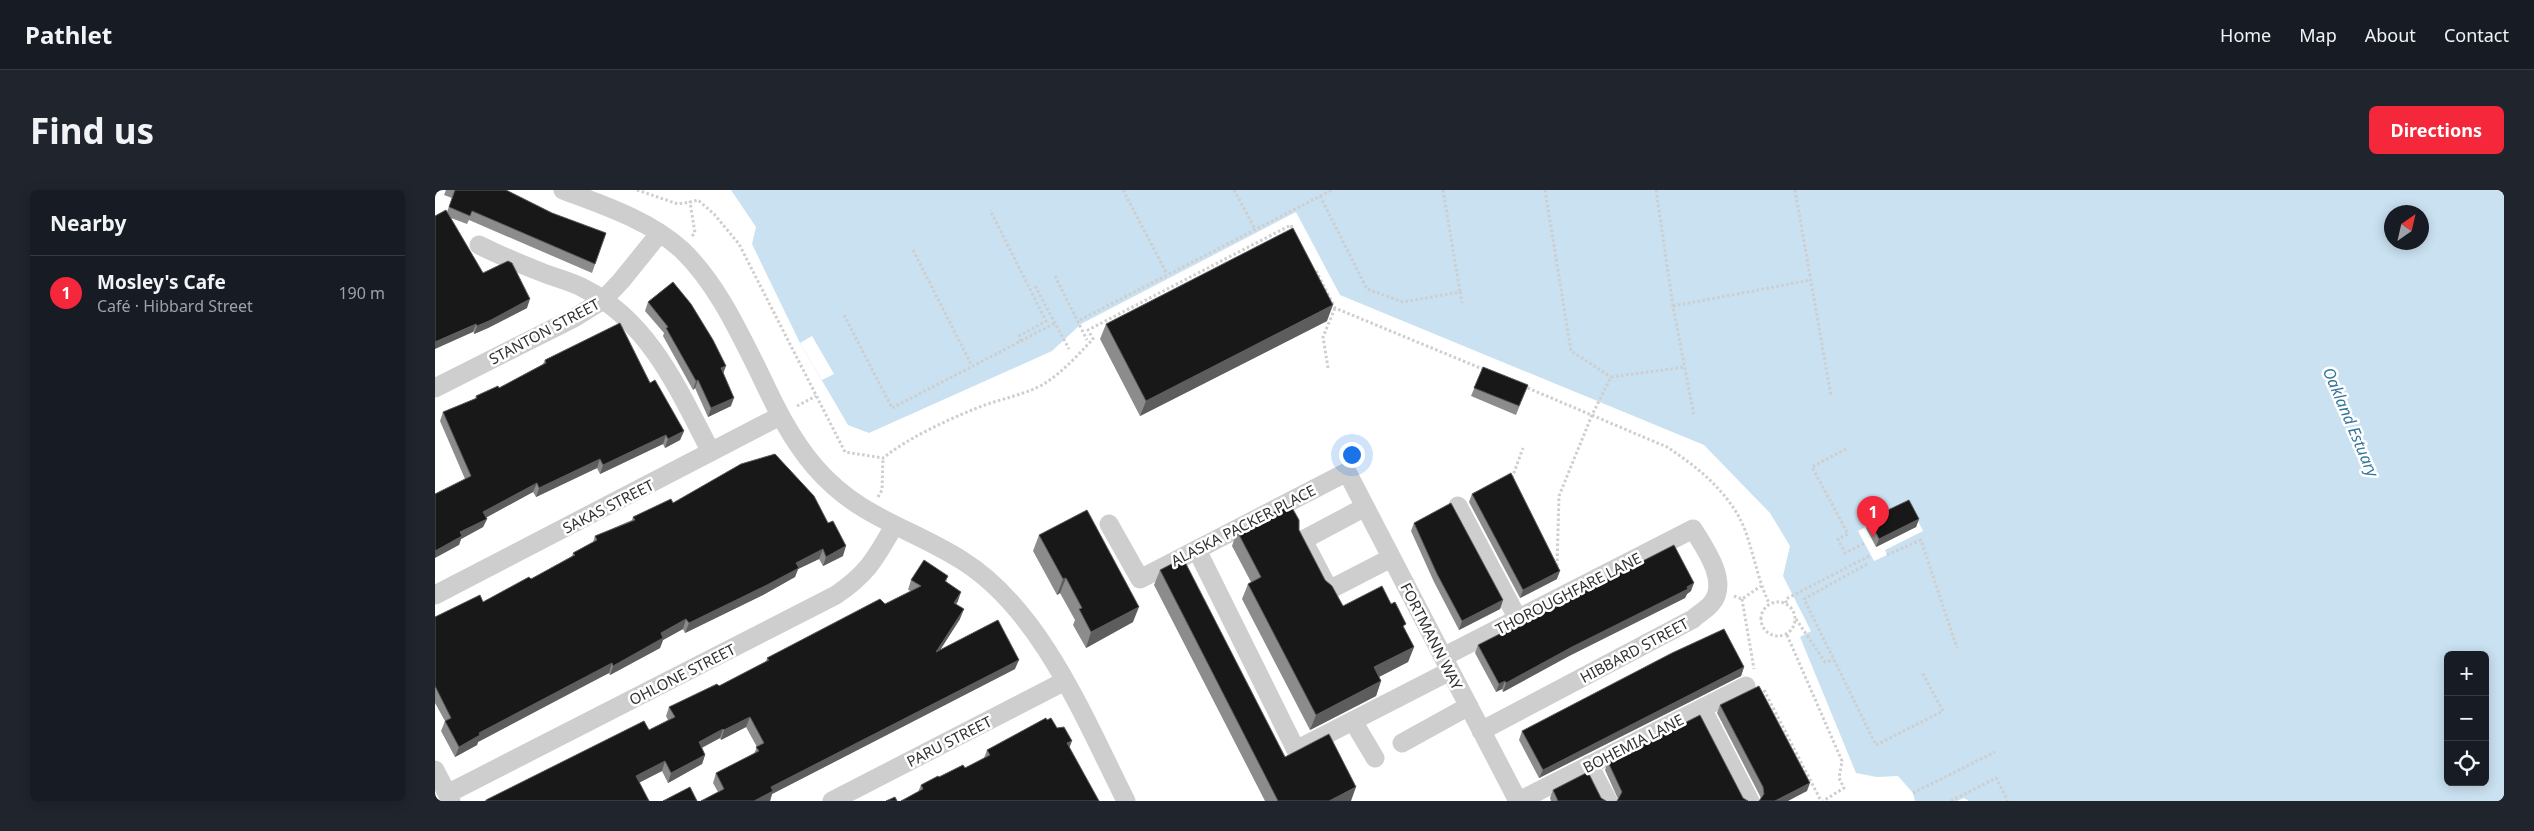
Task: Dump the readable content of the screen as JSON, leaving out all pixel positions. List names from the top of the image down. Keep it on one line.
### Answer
{"streets":{"street":["STANTON STREET","SAKAS STREET","ALASKA PACKER PLACE","THOROUGHFARE LANE","FORTMANN WAY","HIBBARD STREET","OHLONE STREET","PARU STREET","BOHEMIA LANE"]},"crossings":[["ALASKA PACKER PLACE","THOROUGHFARE LANE"],["ALASKA PACKER PLACE","FORTMANN WAY"],["THOROUGHFARE LANE","FORTMANN WAY"],["THOROUGHFARE LANE","HIBBARD STREET"],["FORTMANN WAY","HIBBARD STREET"],["FORTMANN WAY","BOHEMIA LANE"]],"water":["Oakland Estuary"],"north":"top right","page":{"header":"Pathlet","nav":["Home","Map","About","Contact"],"buttons":"Directions","title":"Find us","heading":"Nearby","list":[{"mark":"1","name":"Mosley's Cafe","note":"Café · Hibbard Street","value":"190 m"}],"pins":"1","map_buttons":["+","−"]}}
